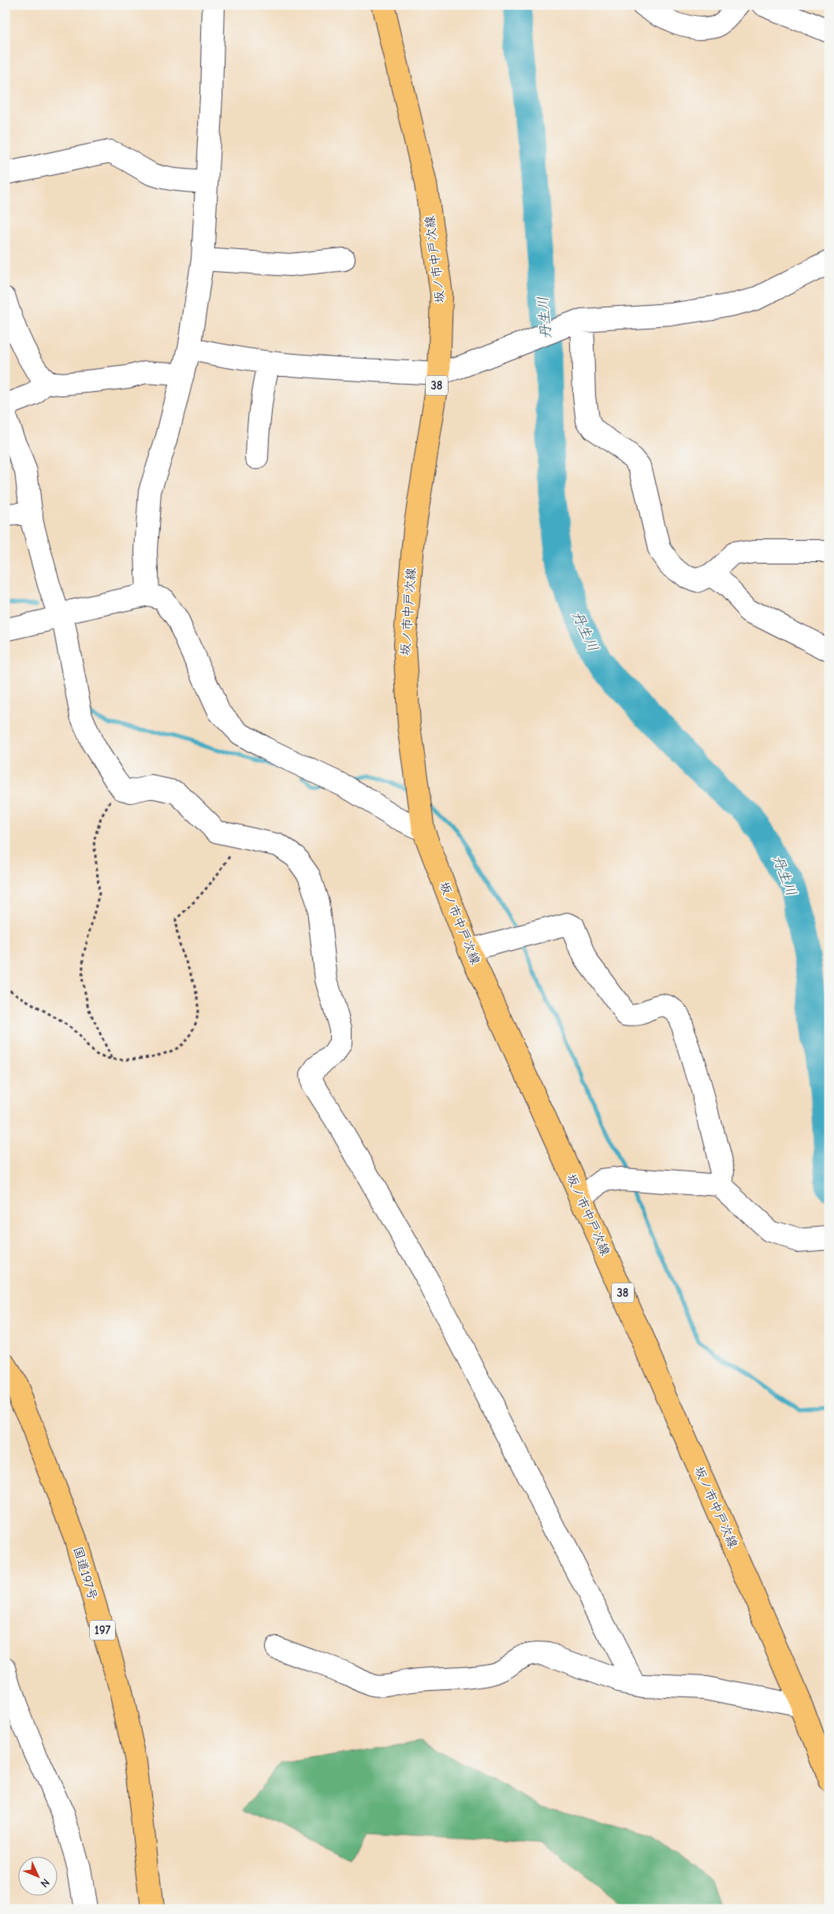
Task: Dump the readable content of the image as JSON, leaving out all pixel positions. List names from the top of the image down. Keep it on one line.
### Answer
{"streets":{"main road":["坂ノ市中戸次線","38","国道197号","197"]},"water":["丹生川"],"north":"bottom right"}
